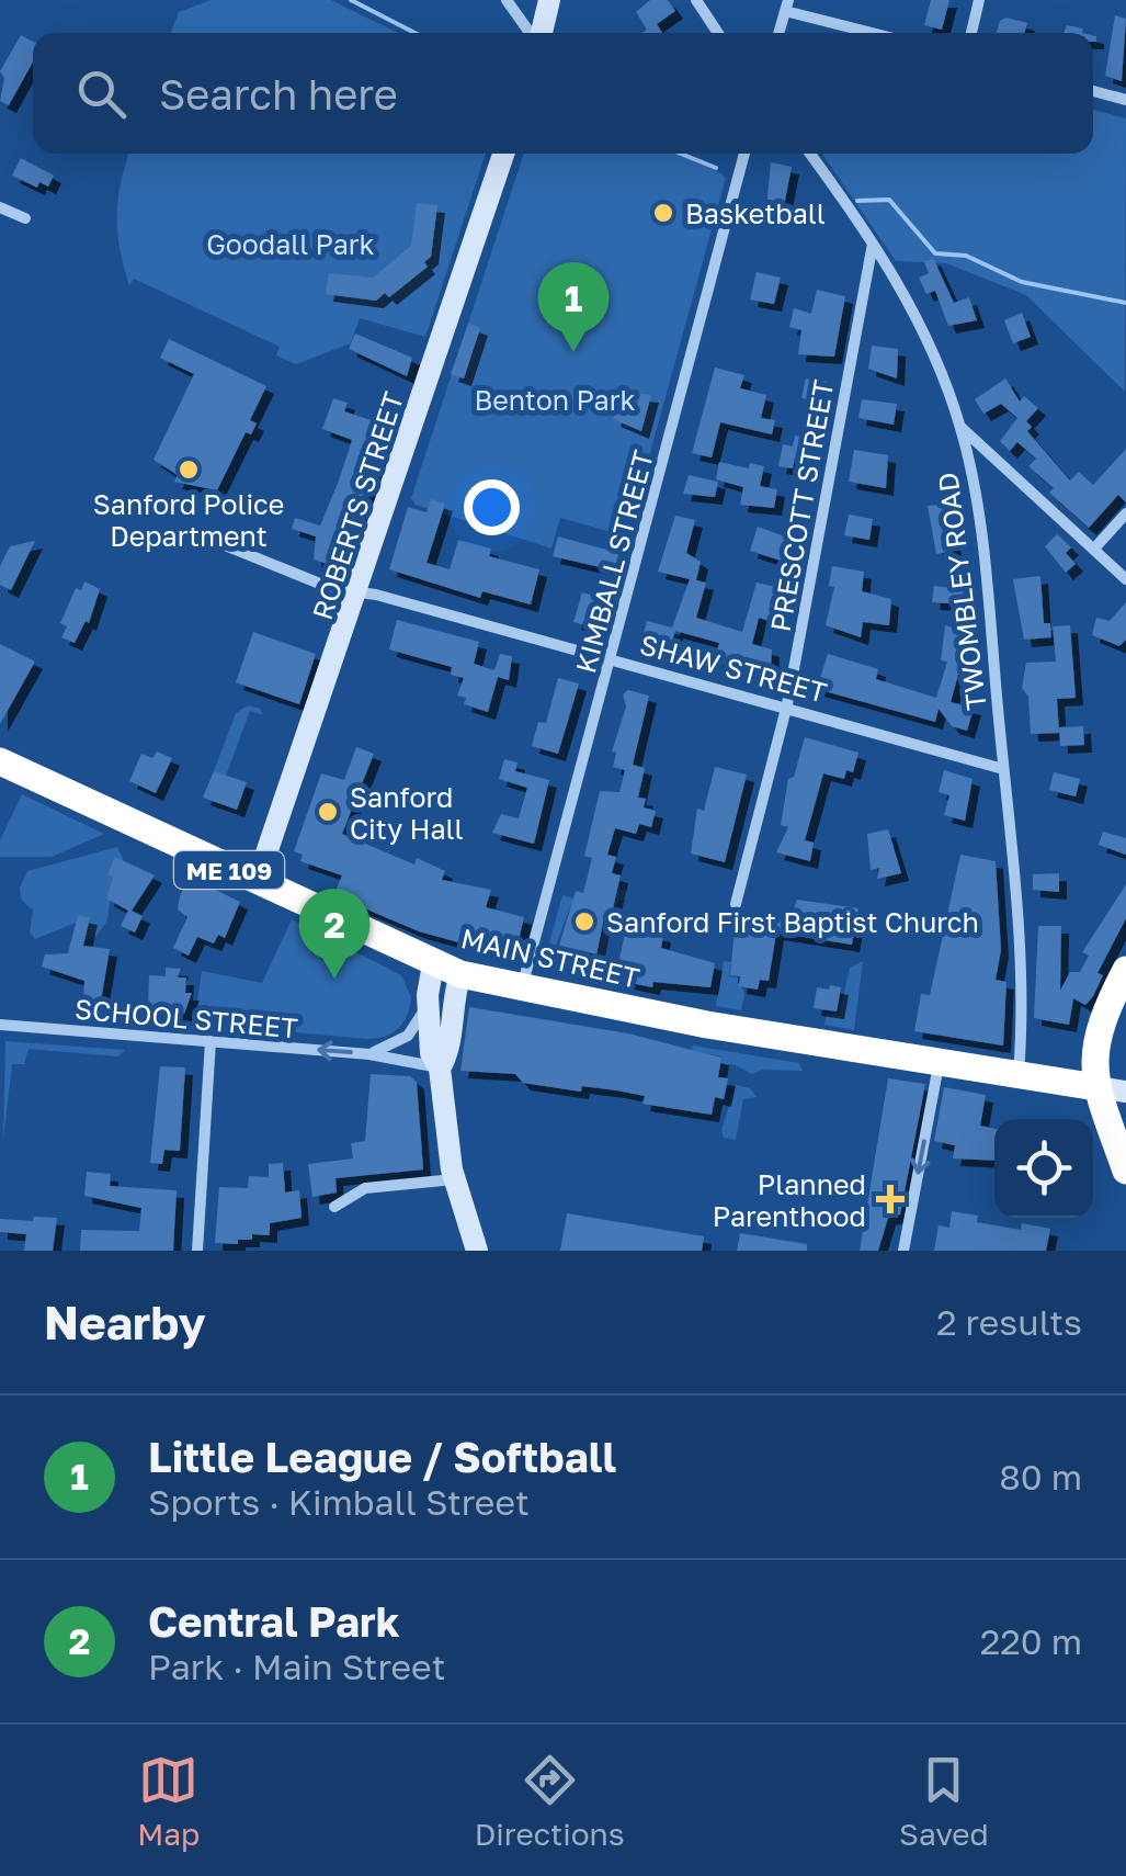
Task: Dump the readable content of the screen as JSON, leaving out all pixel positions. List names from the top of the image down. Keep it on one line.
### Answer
{"streets":{"highway":["ME 109","MAIN STREET"],"street":["ROBERTS STREET","PRESCOTT STREET","KIMBALL STREET","TWOMBLEY ROAD","SHAW STREET","SCHOOL STREET"]},"crossings":[["ROBERTS STREET","SHAW STREET"],["ROBERTS STREET","MAIN STREET"],["PRESCOTT STREET","TWOMBLEY ROAD"],["PRESCOTT STREET","SHAW STREET"],["KIMBALL STREET","SHAW STREET"],["KIMBALL STREET","MAIN STREET"],["TWOMBLEY ROAD","SHAW STREET"],["TWOMBLEY ROAD","MAIN STREET"]],"one_way":["SCHOOL STREET"],"parks":["Goodall Park","Benton Park"],"places":{"other":["Basketball","Sanford Police Department","Sanford City Hall","Sanford First Baptist Church"],"health":["Planned Parenthood"]},"page":{"search":"Search here","pins":["1","2"],"heading":["Nearby","2 results"],"list":[{"mark":"1","name":"Little League / Softball","note":"Sports · Kimball Street","value":"80 m"},{"mark":"2","name":"Central Park","note":"Park · Main Street","value":"220 m"}],"nav":["Map","Directions","Saved"]}}
